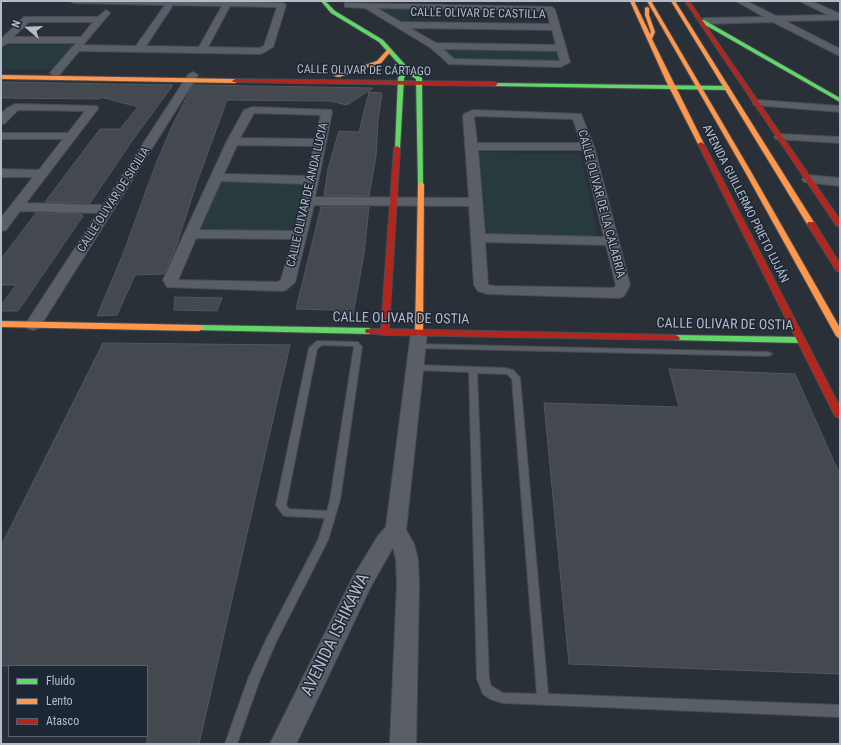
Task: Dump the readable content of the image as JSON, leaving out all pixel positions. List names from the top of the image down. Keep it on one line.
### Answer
{"streets":{"street":["CALLE OLIVAR DE CASTILLA","CALLE OLIVAR DE CÁRTAGO","CALLE OLIVAR DE ANDA LUCIA","CALLE OLIVAR DE SICILIA","CALLE OLIVAR DE LA CALABRIA","AVENIDA GUILLERMO PRIETO LUJÁN","CALLE OLIVAR DE OSTIA","AVENIDA ISHIKAWA"]},"crossings":[["CALLE OLIVAR DE CÁRTAGO","CALLE OLIVAR DE SICILIA"],["CALLE OLIVAR DE CÁRTAGO","AVENIDA GUILLERMO PRIETO LUJÁN"],["CALLE OLIVAR DE SICILIA","CALLE OLIVAR DE OSTIA"],["AVENIDA GUILLERMO PRIETO LUJÁN","CALLE OLIVAR DE OSTIA"]],"legend":["Fluido","Lento","Atasco"],"north":"left"}
